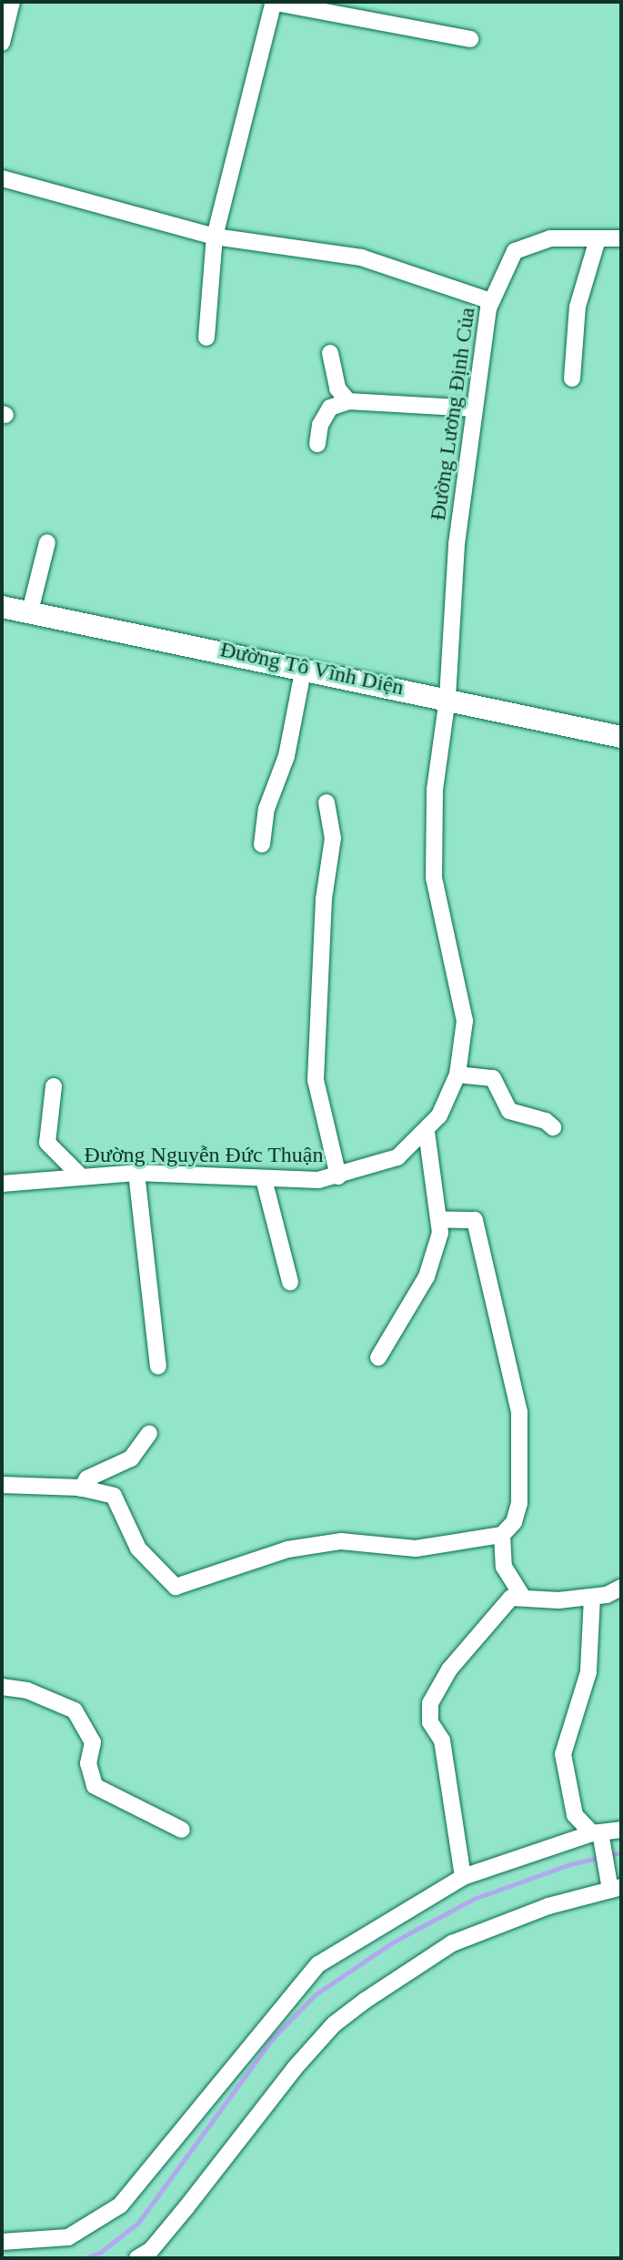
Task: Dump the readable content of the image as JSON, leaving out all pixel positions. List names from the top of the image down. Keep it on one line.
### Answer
{"streets":{"main road":["Đường Tô Vĩnh Diện"],"street":["Đường Lương Định Của","Đường Nguyễn Đức Thuận"]},"crossings":[["Đường Lương Định Của","Đường Tô Vĩnh Diện"],["Đường Lương Định Của","Đường Nguyễn Đức Thuận"],["Đường Tô Vĩnh Diện","Đường Nguyễn Đức Thuận"]]}
